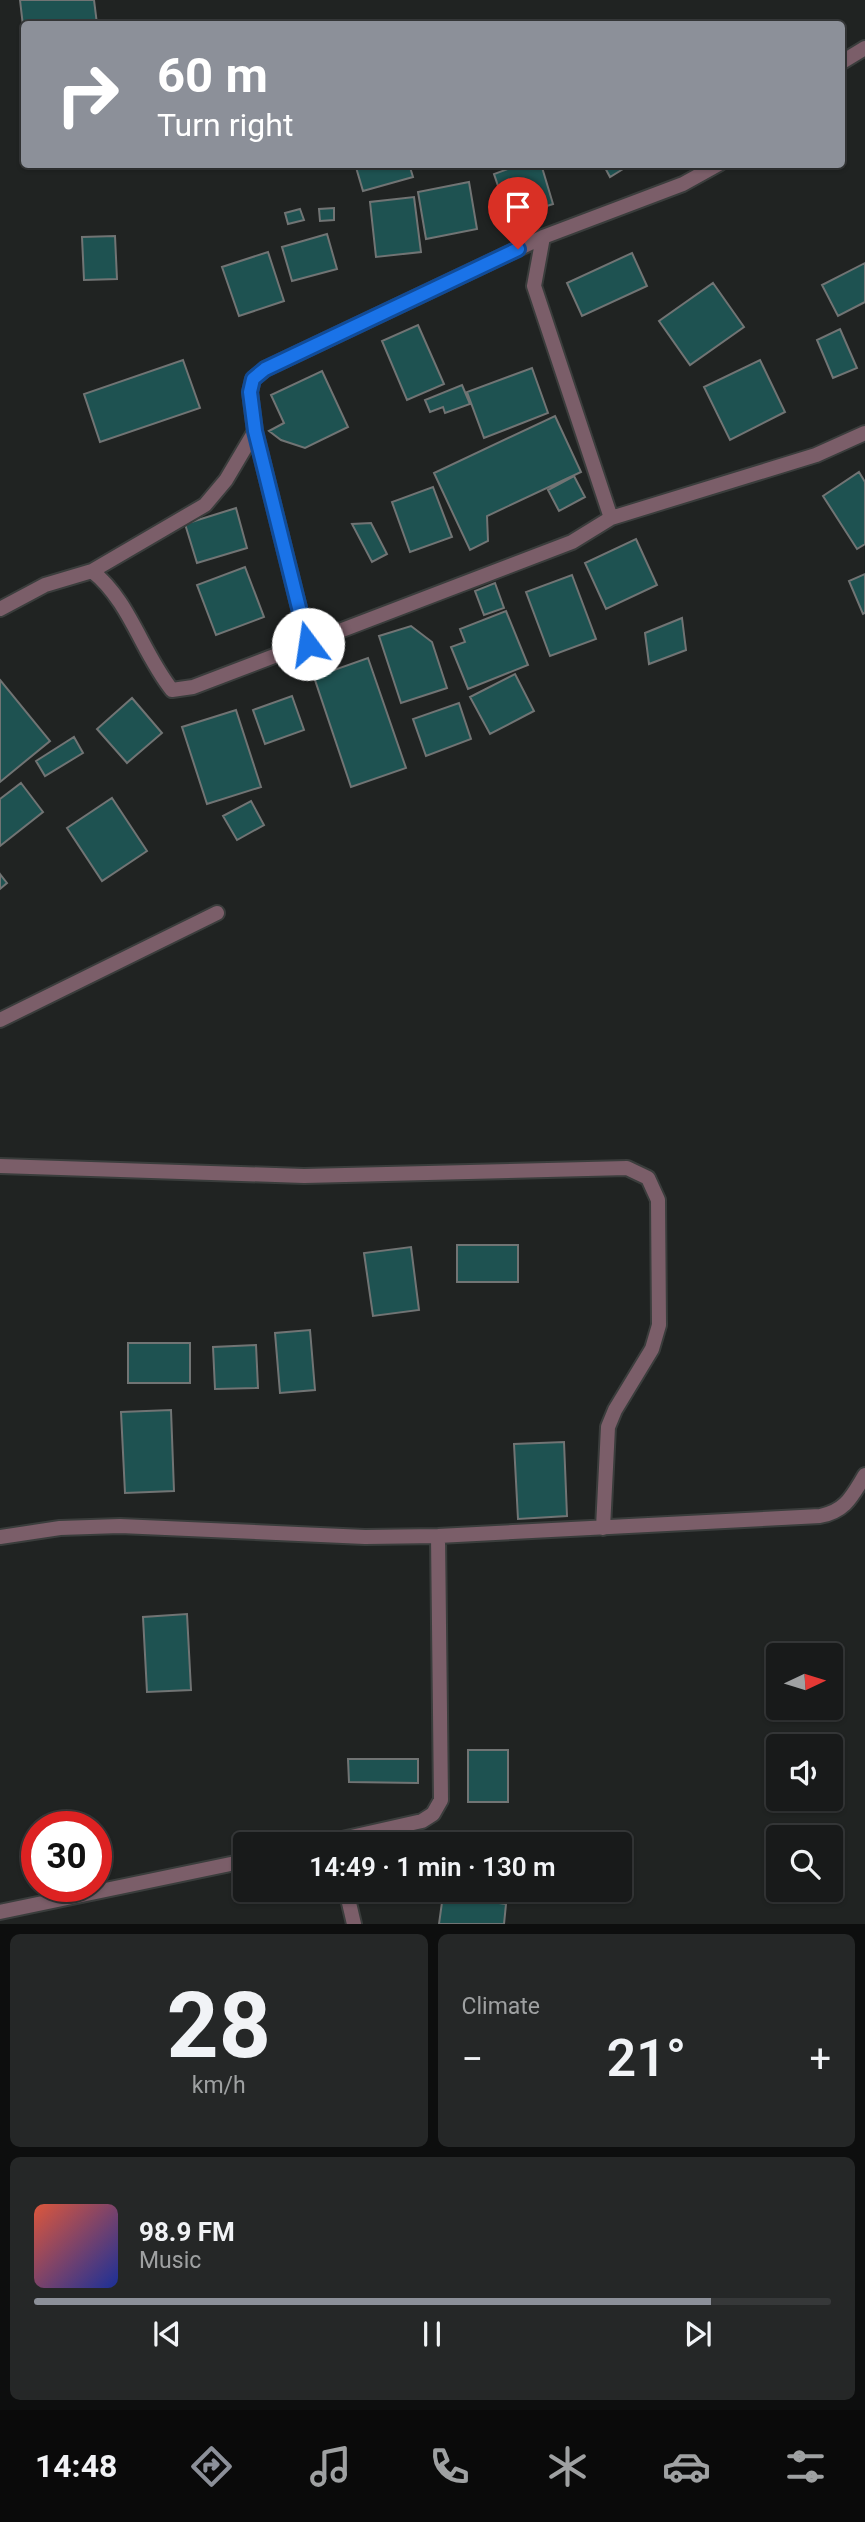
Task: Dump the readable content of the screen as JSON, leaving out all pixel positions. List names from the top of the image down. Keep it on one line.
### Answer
{"north":"right","page":{"turn":["60 m","Turn right"],"limit":"30","trip":"14:49 · 1 min · 130 m","tile":[["28","km/h"],"Climate"],"heat":["−","21°","+"],"song":["98.9 FM","Music"],"tabs":"14:48"}}
